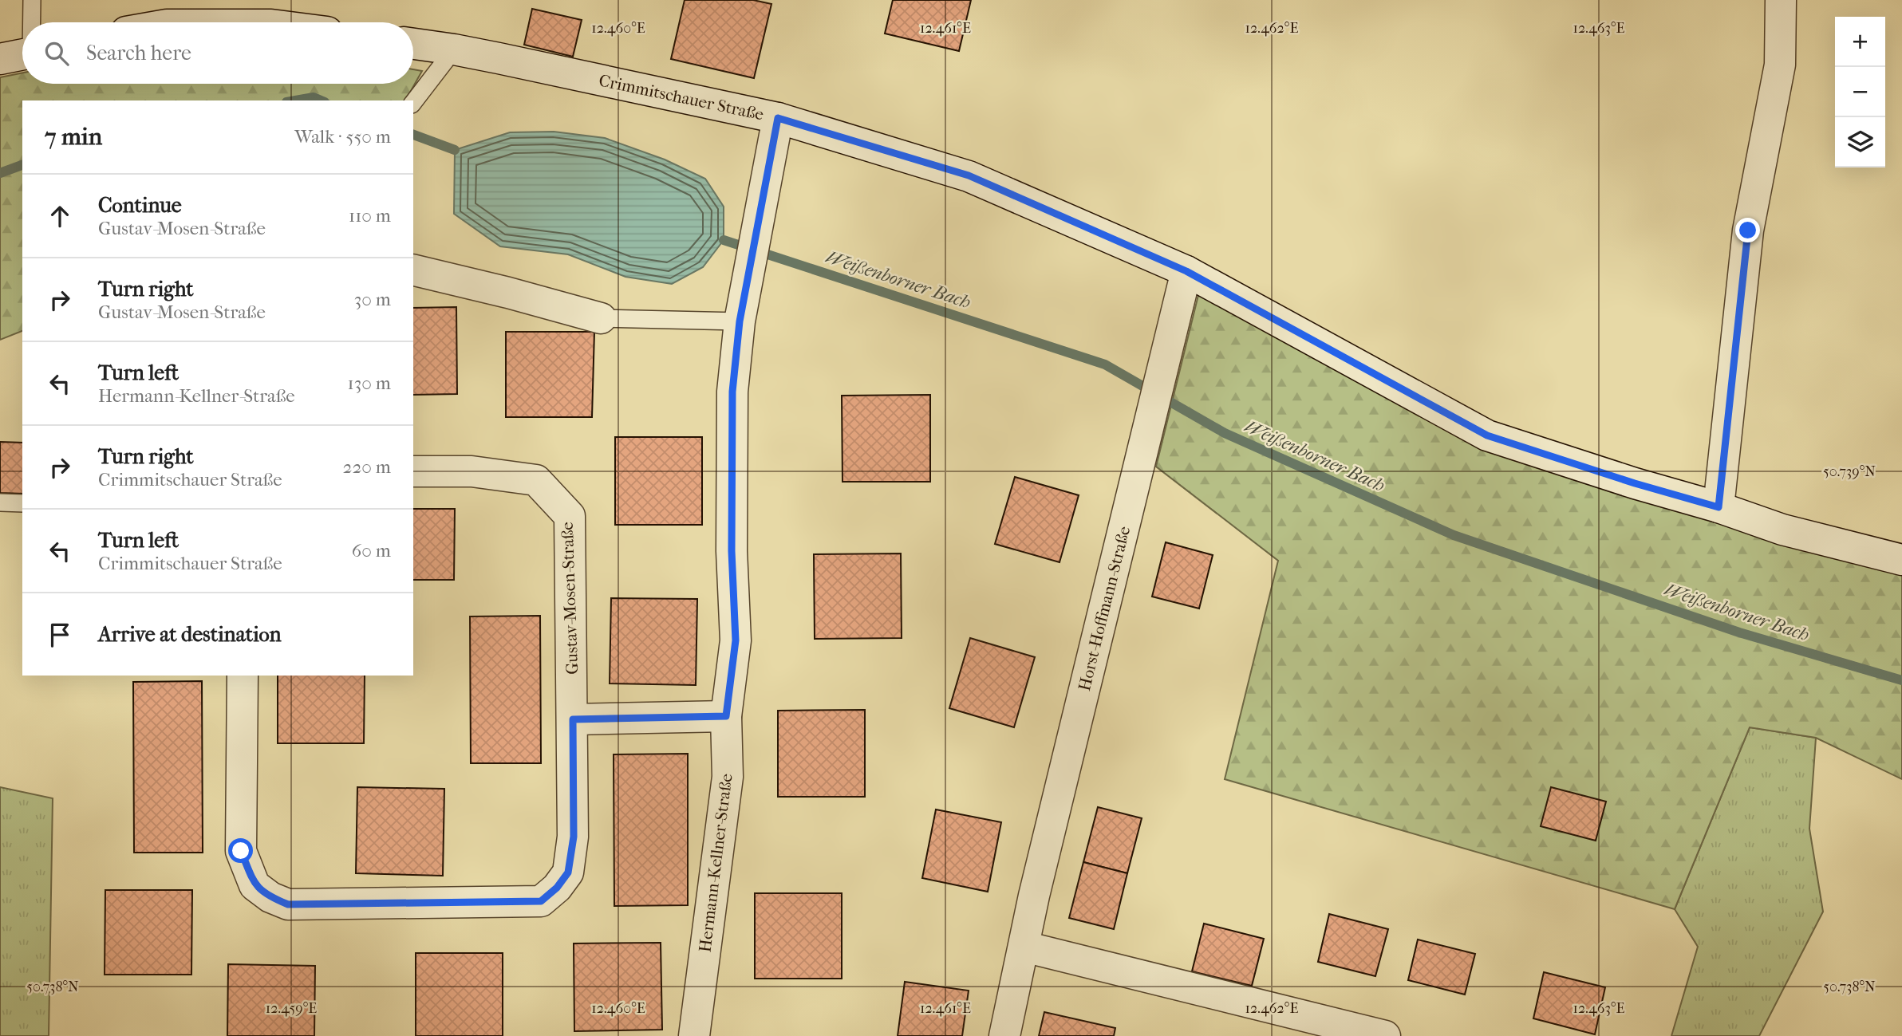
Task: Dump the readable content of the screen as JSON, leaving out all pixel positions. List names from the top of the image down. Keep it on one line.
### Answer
{"streets":{"street":["Crimmitschauer Straße","Gustav-Mosen-Straße","Horst-Hoffmann-Straße","Hermann-Kellner-Straße"]},"crossings":[["Crimmitschauer Straße","Horst-Hoffmann-Straße"],["Crimmitschauer Straße","Hermann-Kellner-Straße"]],"water":["Weißenborner Bach"],"page":{"map_buttons":["+","−"],"search":"Search here","heading":["7 min","Walk · 550 m"],"list":[["Continue","Gustav-Mosen-Straße","110 m"],["Turn right","Gustav-Mosen-Straße","30 m"],["Turn left","Hermann-Kellner-Straße","130 m"],["Turn right","Crimmitschauer Straße","220 m"],["Turn left","Crimmitschauer Straße","60 m"],"Arrive at destination"]},"coordinates":["12.460°E","12.461°E","12.462°E","12.463°E","50.739°N","50.738°N","12.459°E"]}
